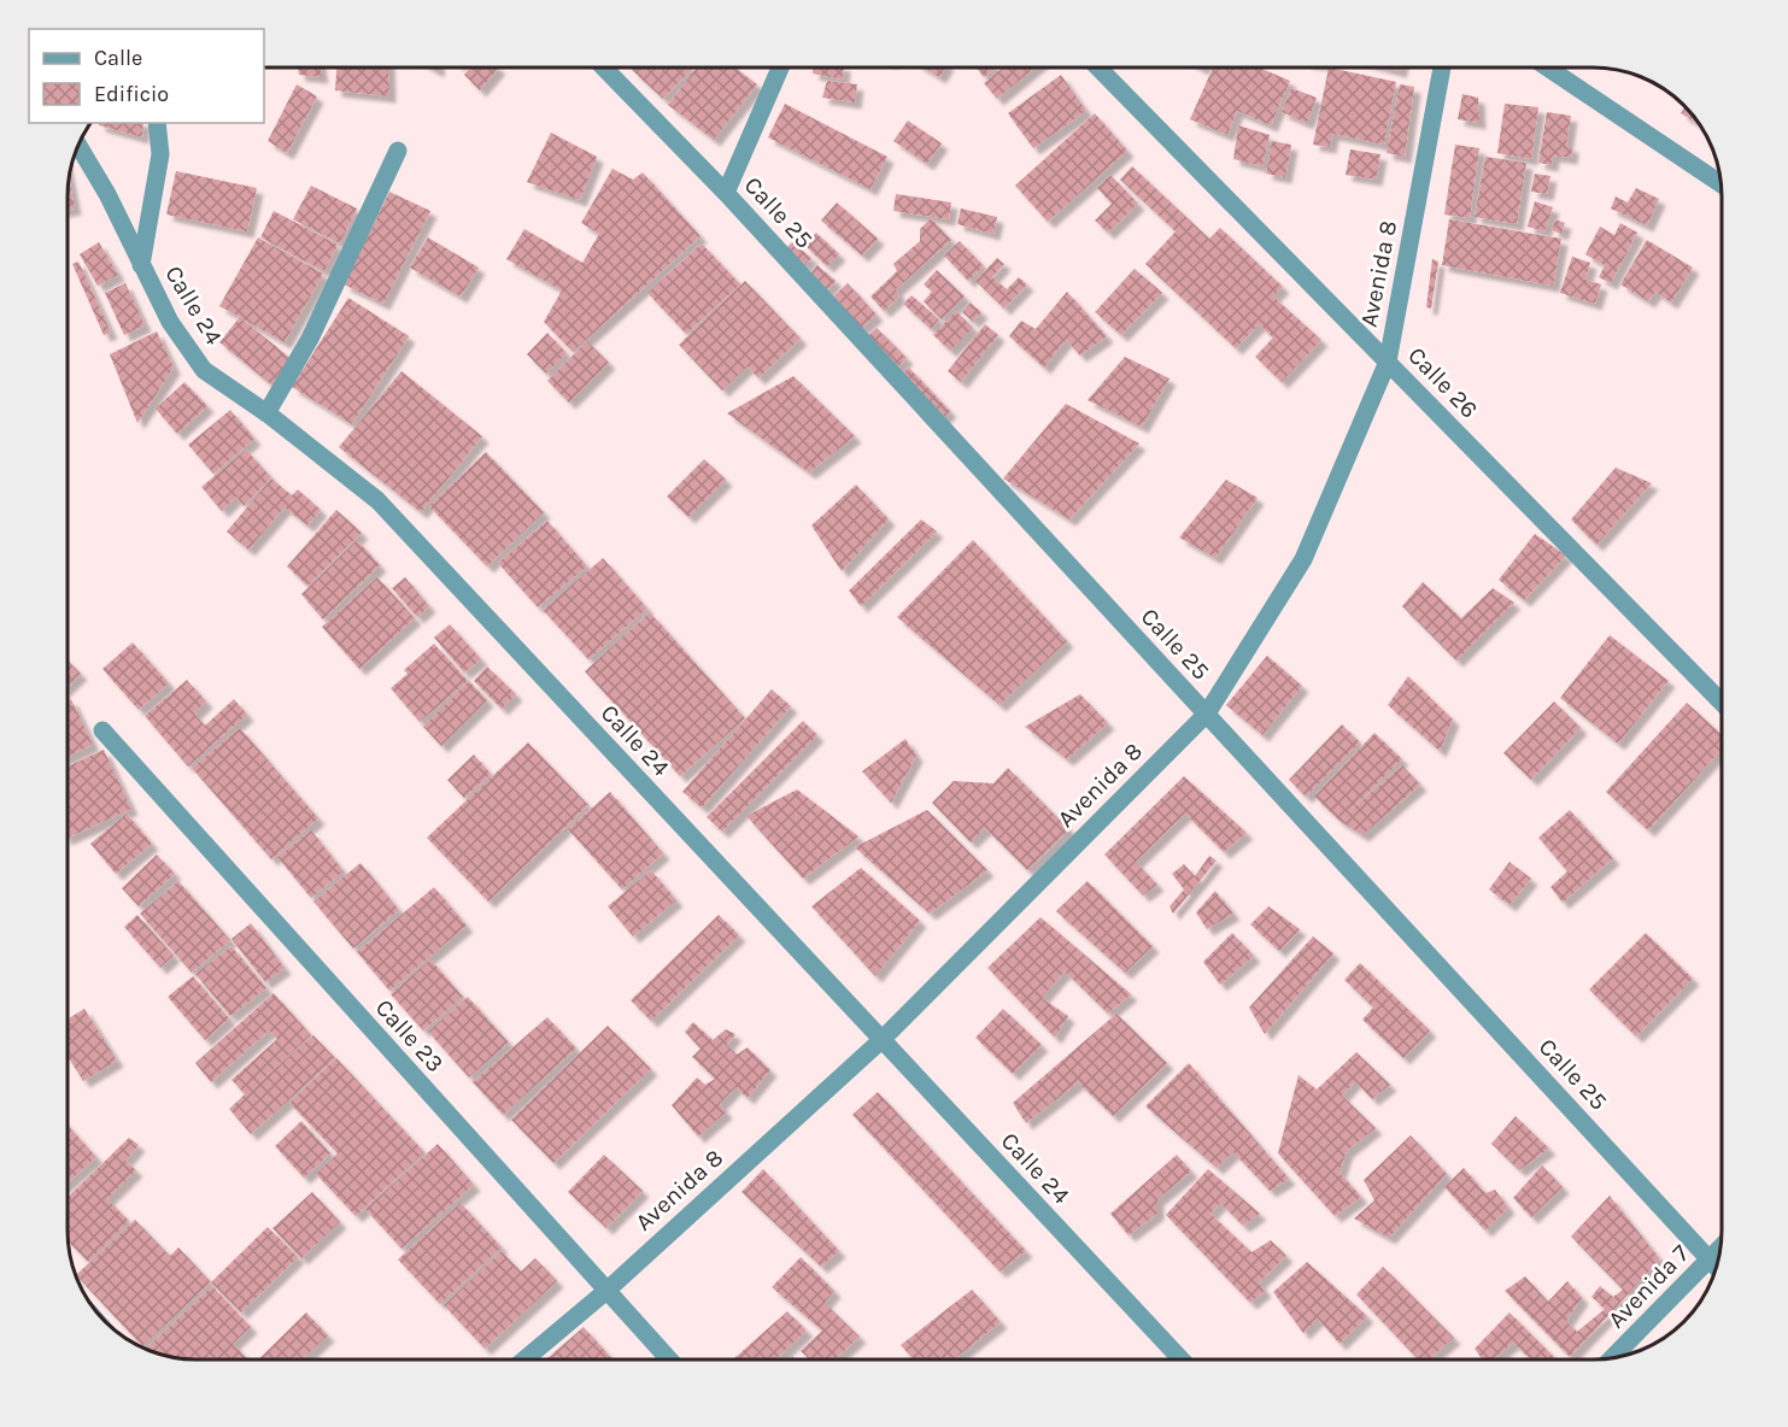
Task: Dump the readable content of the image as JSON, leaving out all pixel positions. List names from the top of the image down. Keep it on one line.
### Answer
{"streets":{"street":["Calle 25","Avenida 8","Calle 24","Calle 26","Calle 23","Avenida 7"]},"crossings":[["Calle 25","Avenida 8"],["Calle 25","Avenida 7"],["Avenida 8","Calle 24"],["Avenida 8","Calle 26"],["Avenida 8","Calle 23"]],"legend":["Calle","Edificio"]}
